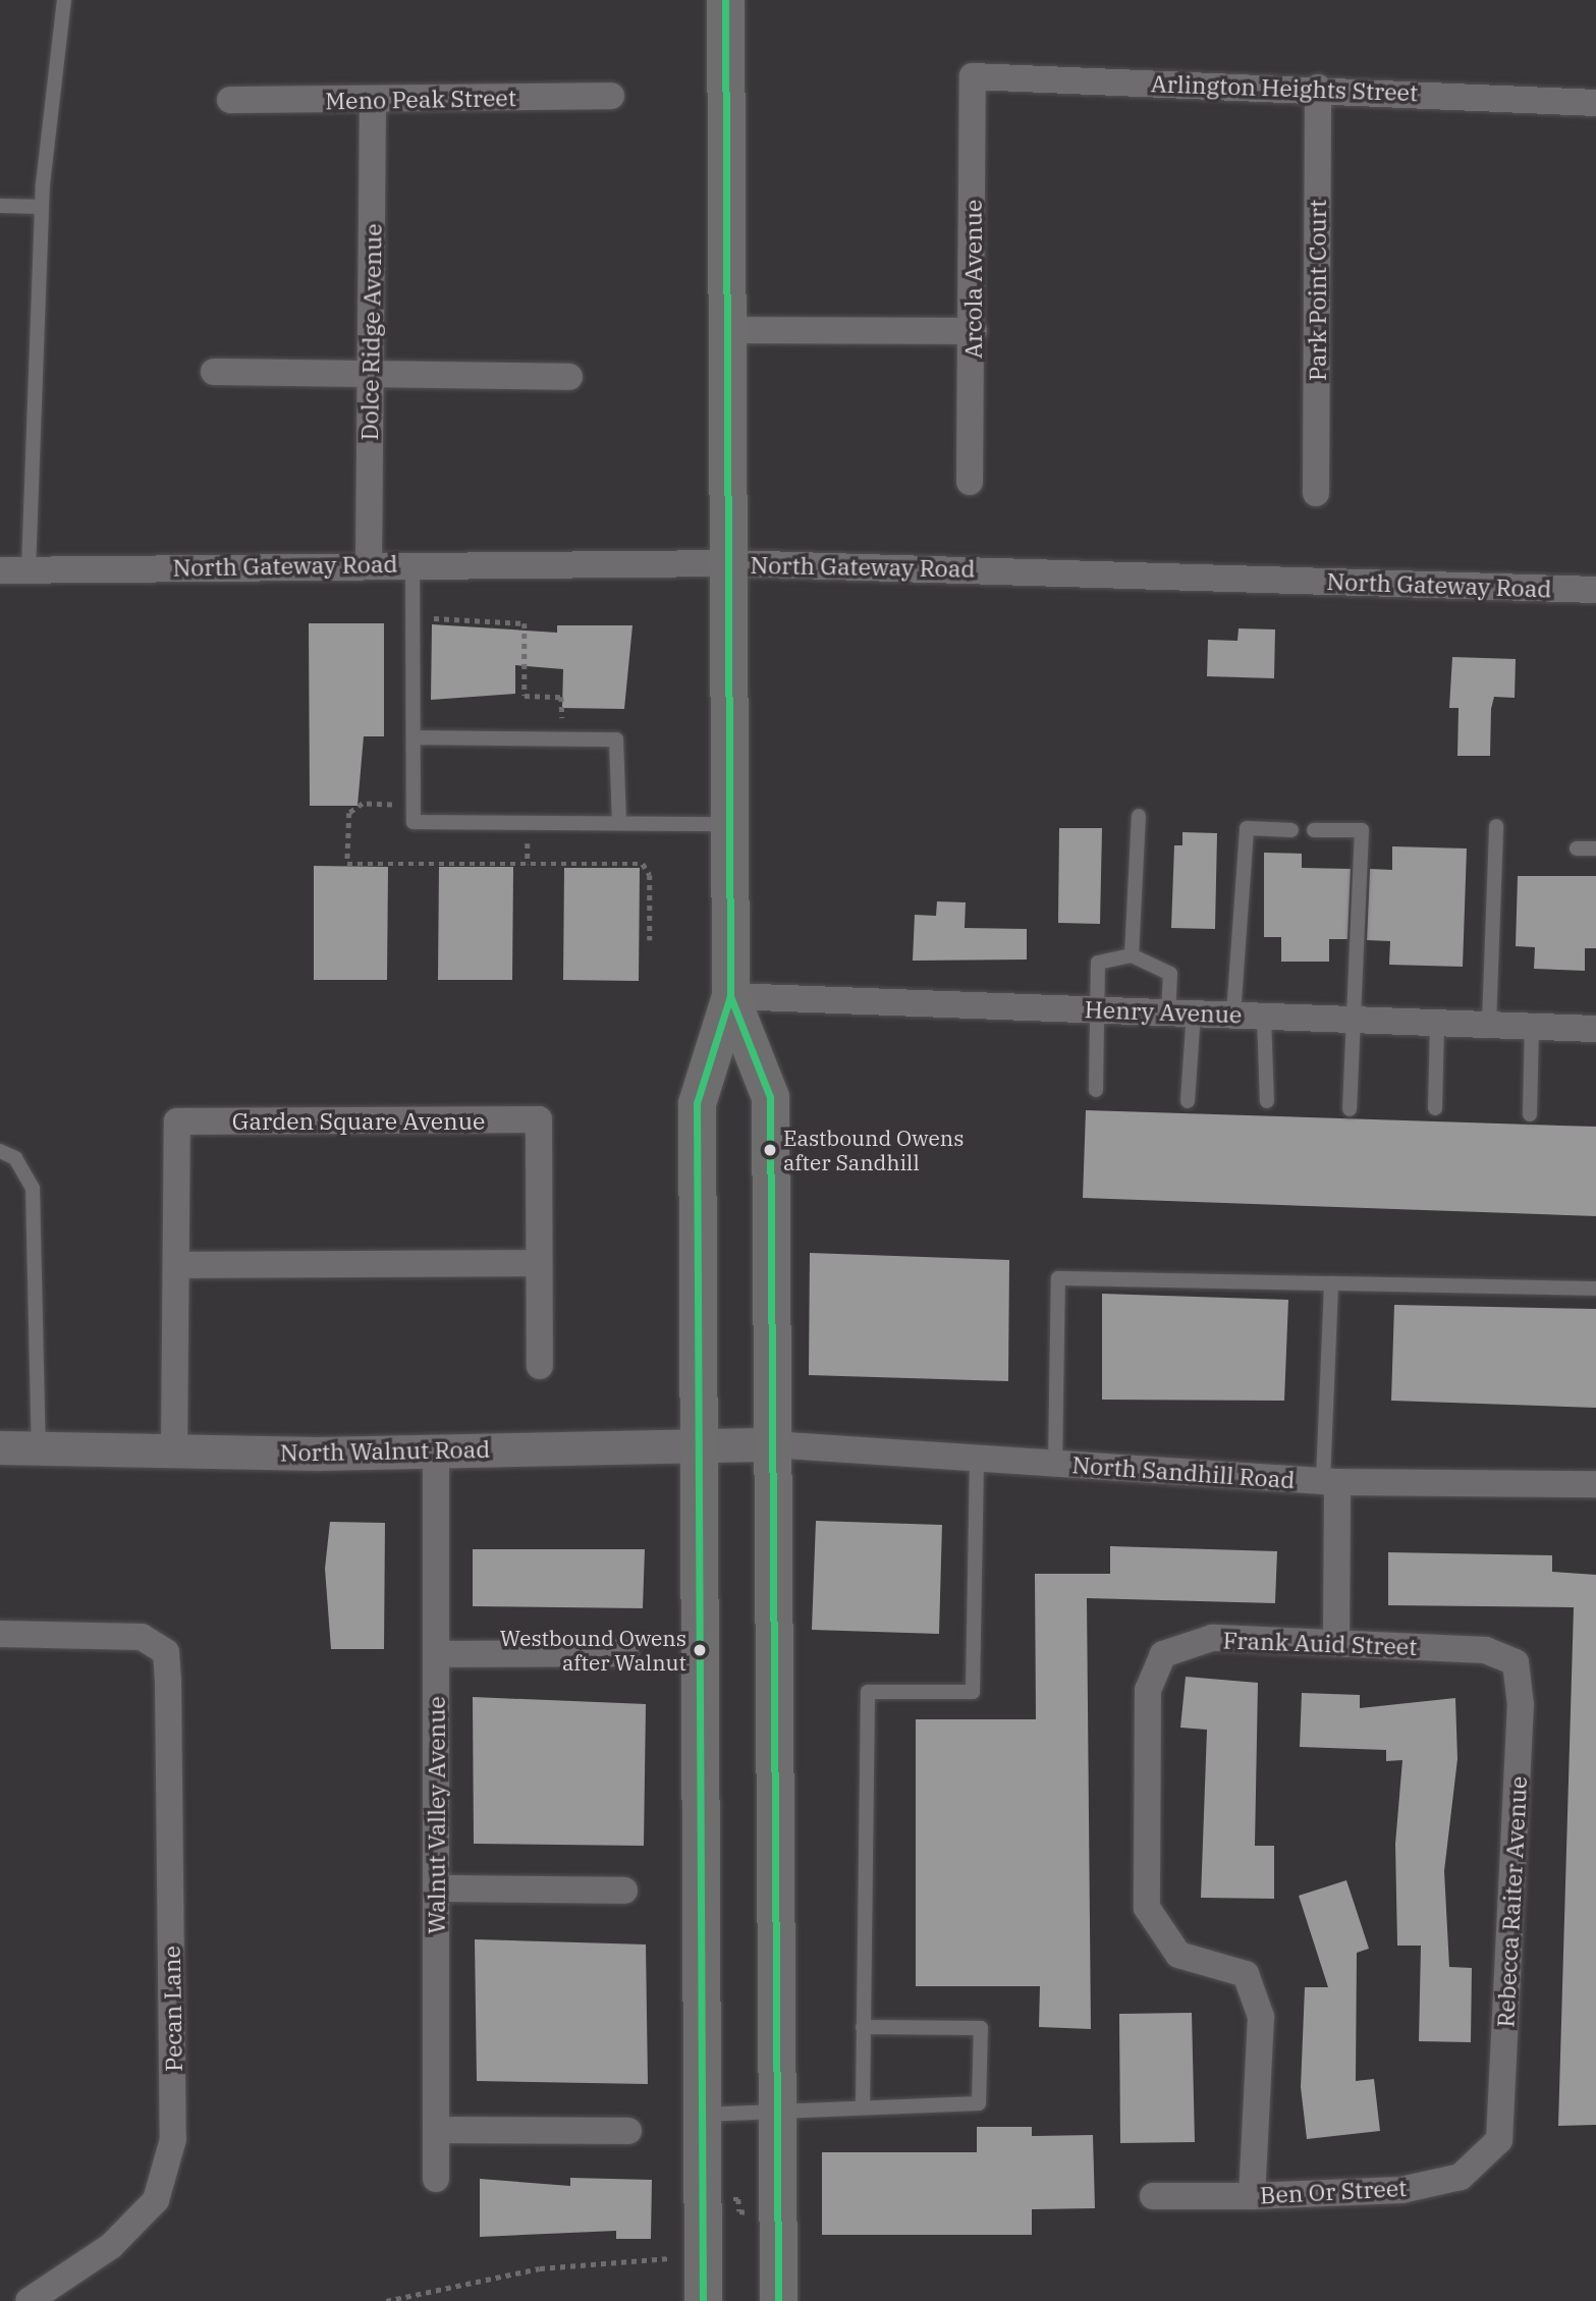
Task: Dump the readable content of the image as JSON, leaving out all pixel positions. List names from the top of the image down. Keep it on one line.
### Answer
{"streets":{"street":["Arlington Heights Street","Meno Peak Street","Arcola Avenue","Park Point Court","Dolce Ridge Avenue","North Gateway Road","Henry Avenue","Garden Square Avenue","North Walnut Road","North Sandhill Road","Frank Auid Street","Walnut Valley Avenue","Rebecca Raiter Avenue","Pecan Lane","Ben Or Street"]},"crossings":[["Arlington Heights Street","Arcola Avenue"],["Arlington Heights Street","Park Point Court"],["Meno Peak Street","Dolce Ridge Avenue"],["Dolce Ridge Avenue","North Gateway Road"],["Garden Square Avenue","North Walnut Road"],["North Walnut Road","North Sandhill Road"],["North Walnut Road","Walnut Valley Avenue"],["Frank Auid Street","Rebecca Raiter Avenue"],["Frank Auid Street","Ben Or Street"],["Rebecca Raiter Avenue","Ben Or Street"]],"places":["Eastbound Owens after Sandhill","Westbound Owens after Walnut"]}
